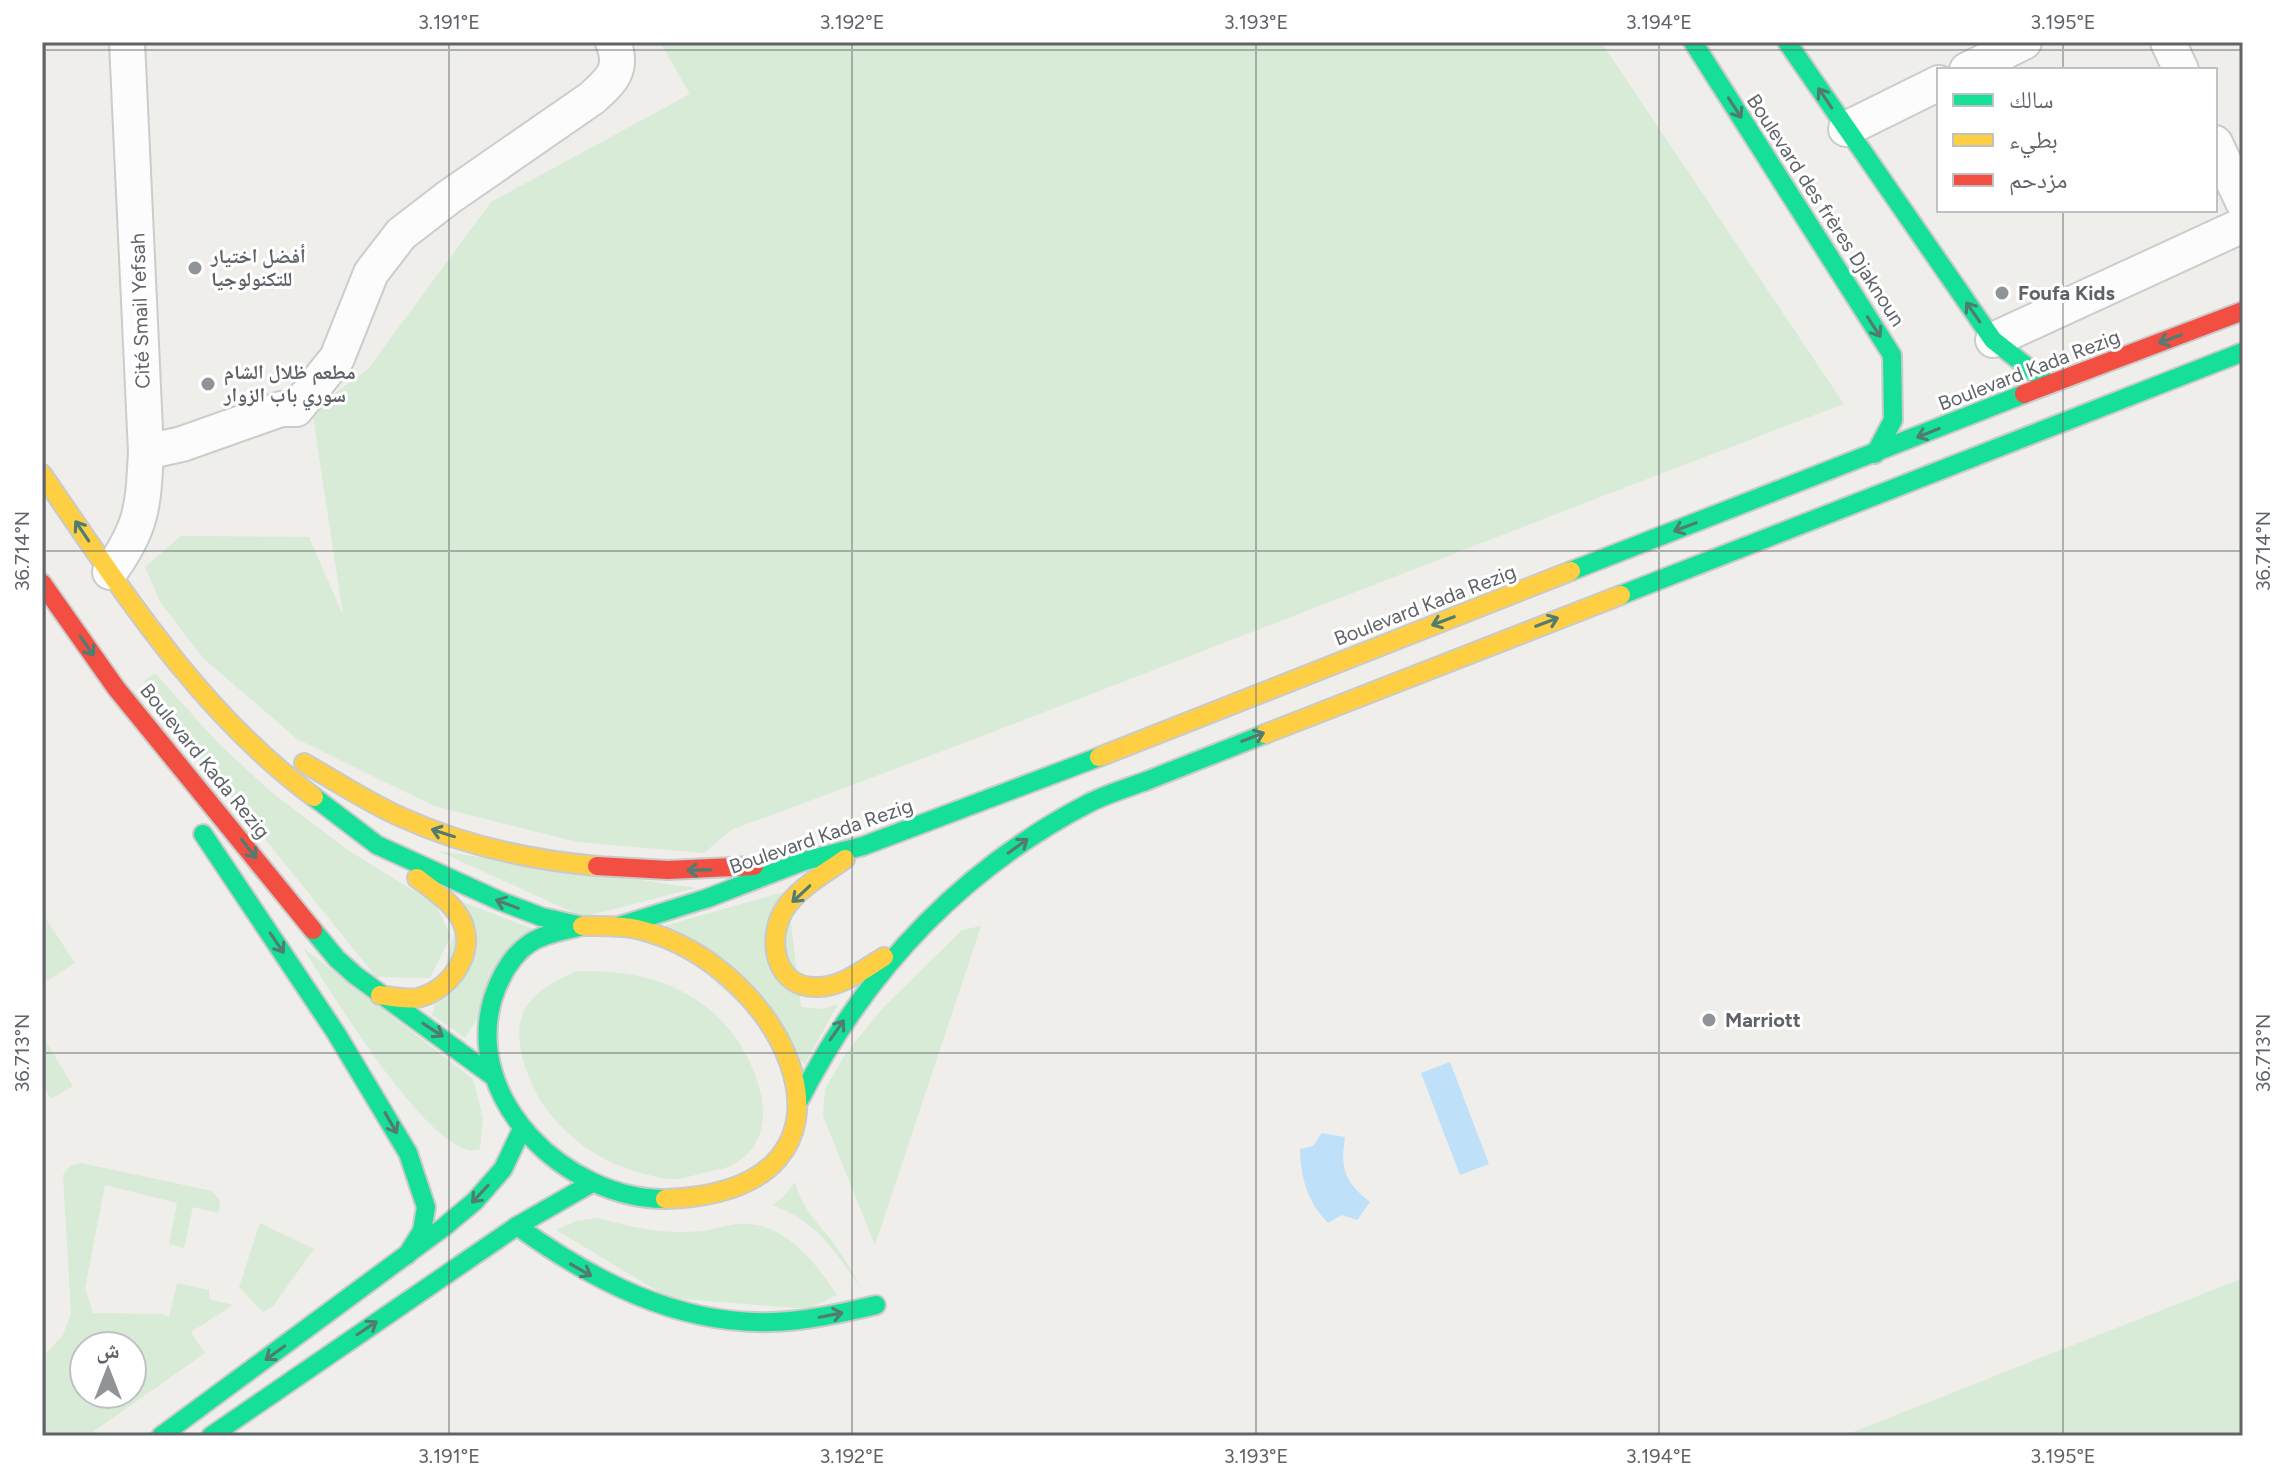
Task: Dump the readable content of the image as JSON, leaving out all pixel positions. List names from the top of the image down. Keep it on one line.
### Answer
{"streets":{"main road":["Boulevard des frères Djaknoun","Boulevard Kada Rezig"],"street":["Cité Smail Yefsah"]},"crossings":[["Boulevard des frères Djaknoun","Boulevard Kada Rezig"],["Cité Smail Yefsah","Boulevard Kada Rezig"]],"places":["أفضل اختيار للتكنولوجيا","Foufa Kids","مطعم ظلال الشام سوري باب الزوار","Marriott"],"legend":["سالك","بطيء","مزدحم"],"north":"top","coordinates":["3.191°E","3.192°E","3.193°E","3.194°E","3.195°E","36.714°N","36.713°N"]}
